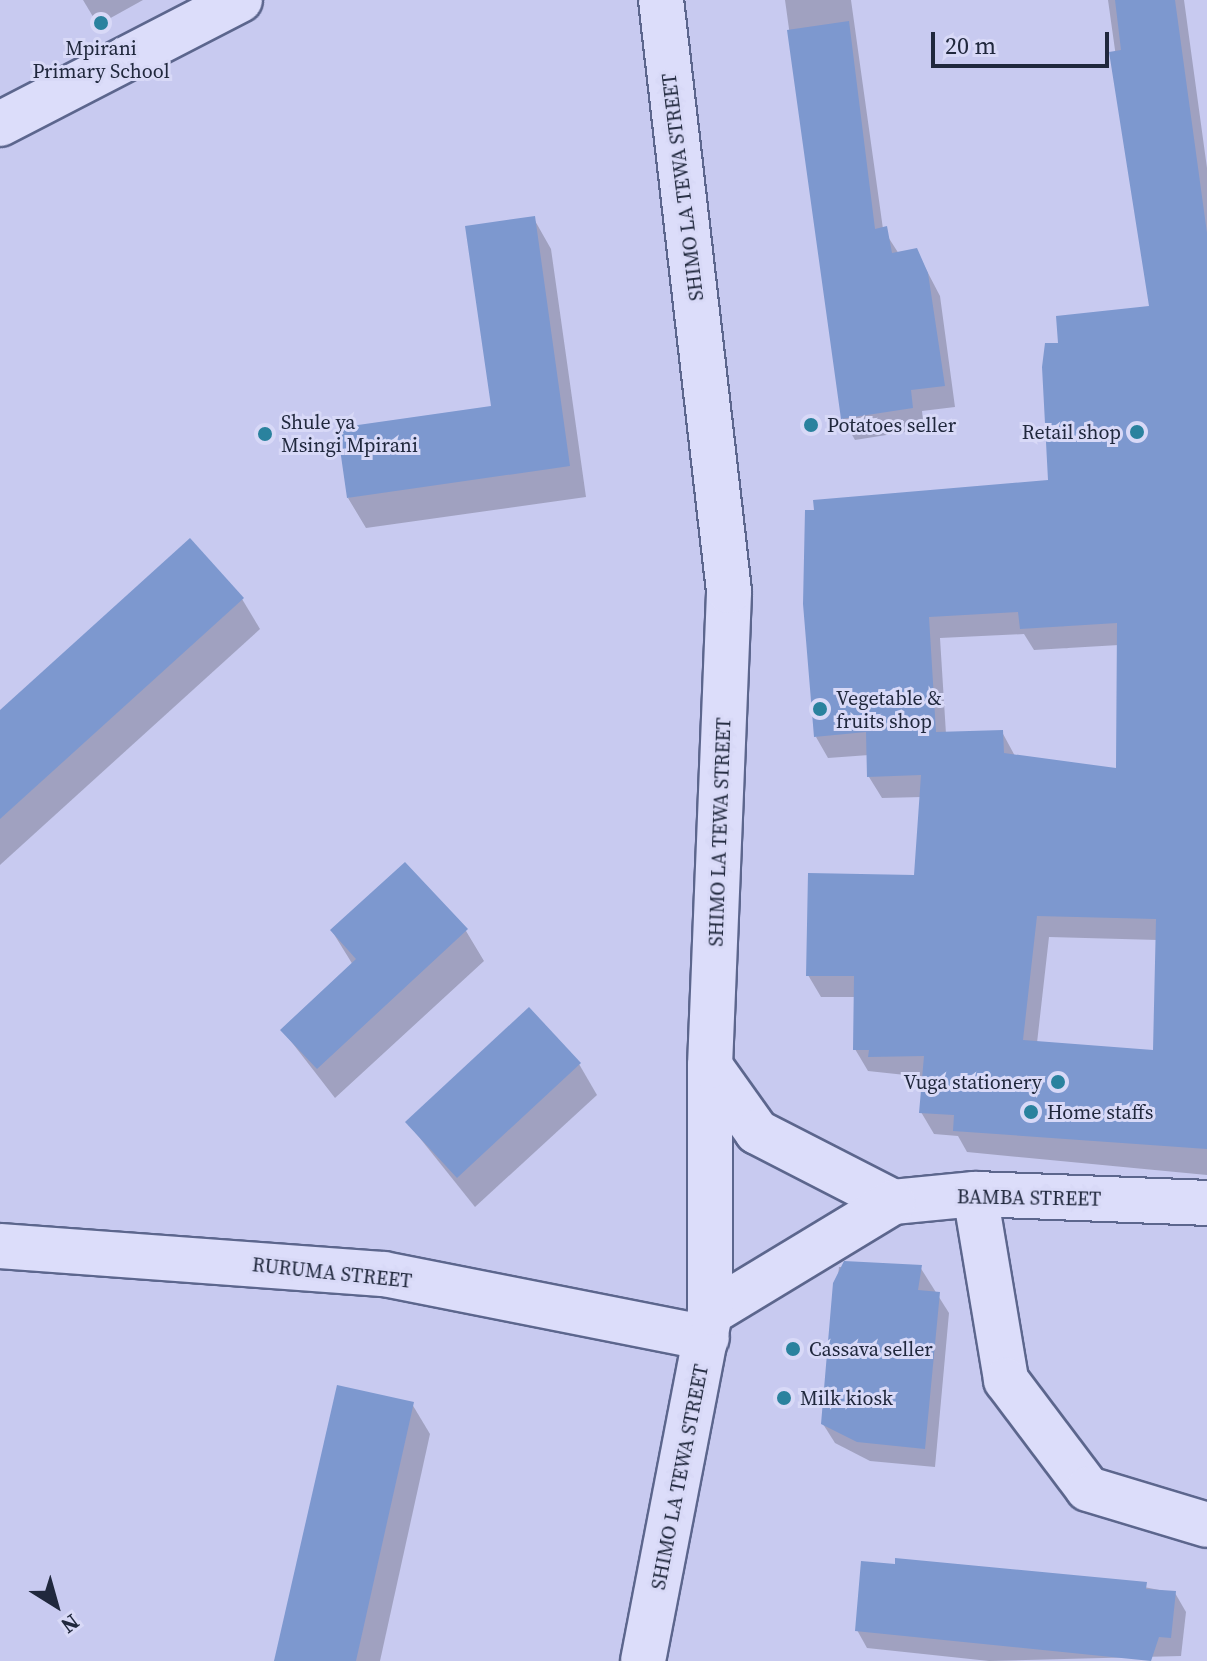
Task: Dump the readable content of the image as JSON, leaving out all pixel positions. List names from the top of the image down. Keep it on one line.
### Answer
{"streets":{"street":["SHIMO LA TEWA STREET","BAMBA STREET","RURUMA STREET"]},"crossings":[["SHIMO LA TEWA STREET","RURUMA STREET"]],"places":["Mpirani Primary School","Potatoes seller","Retail shop","Shule ya Msingi Mpirani","Vegetable & fruits shop","Vuga stationery","Home staffs","Cassava seller","Milk kiosk"],"scale_bar":"20 m","north":"bottom right"}
